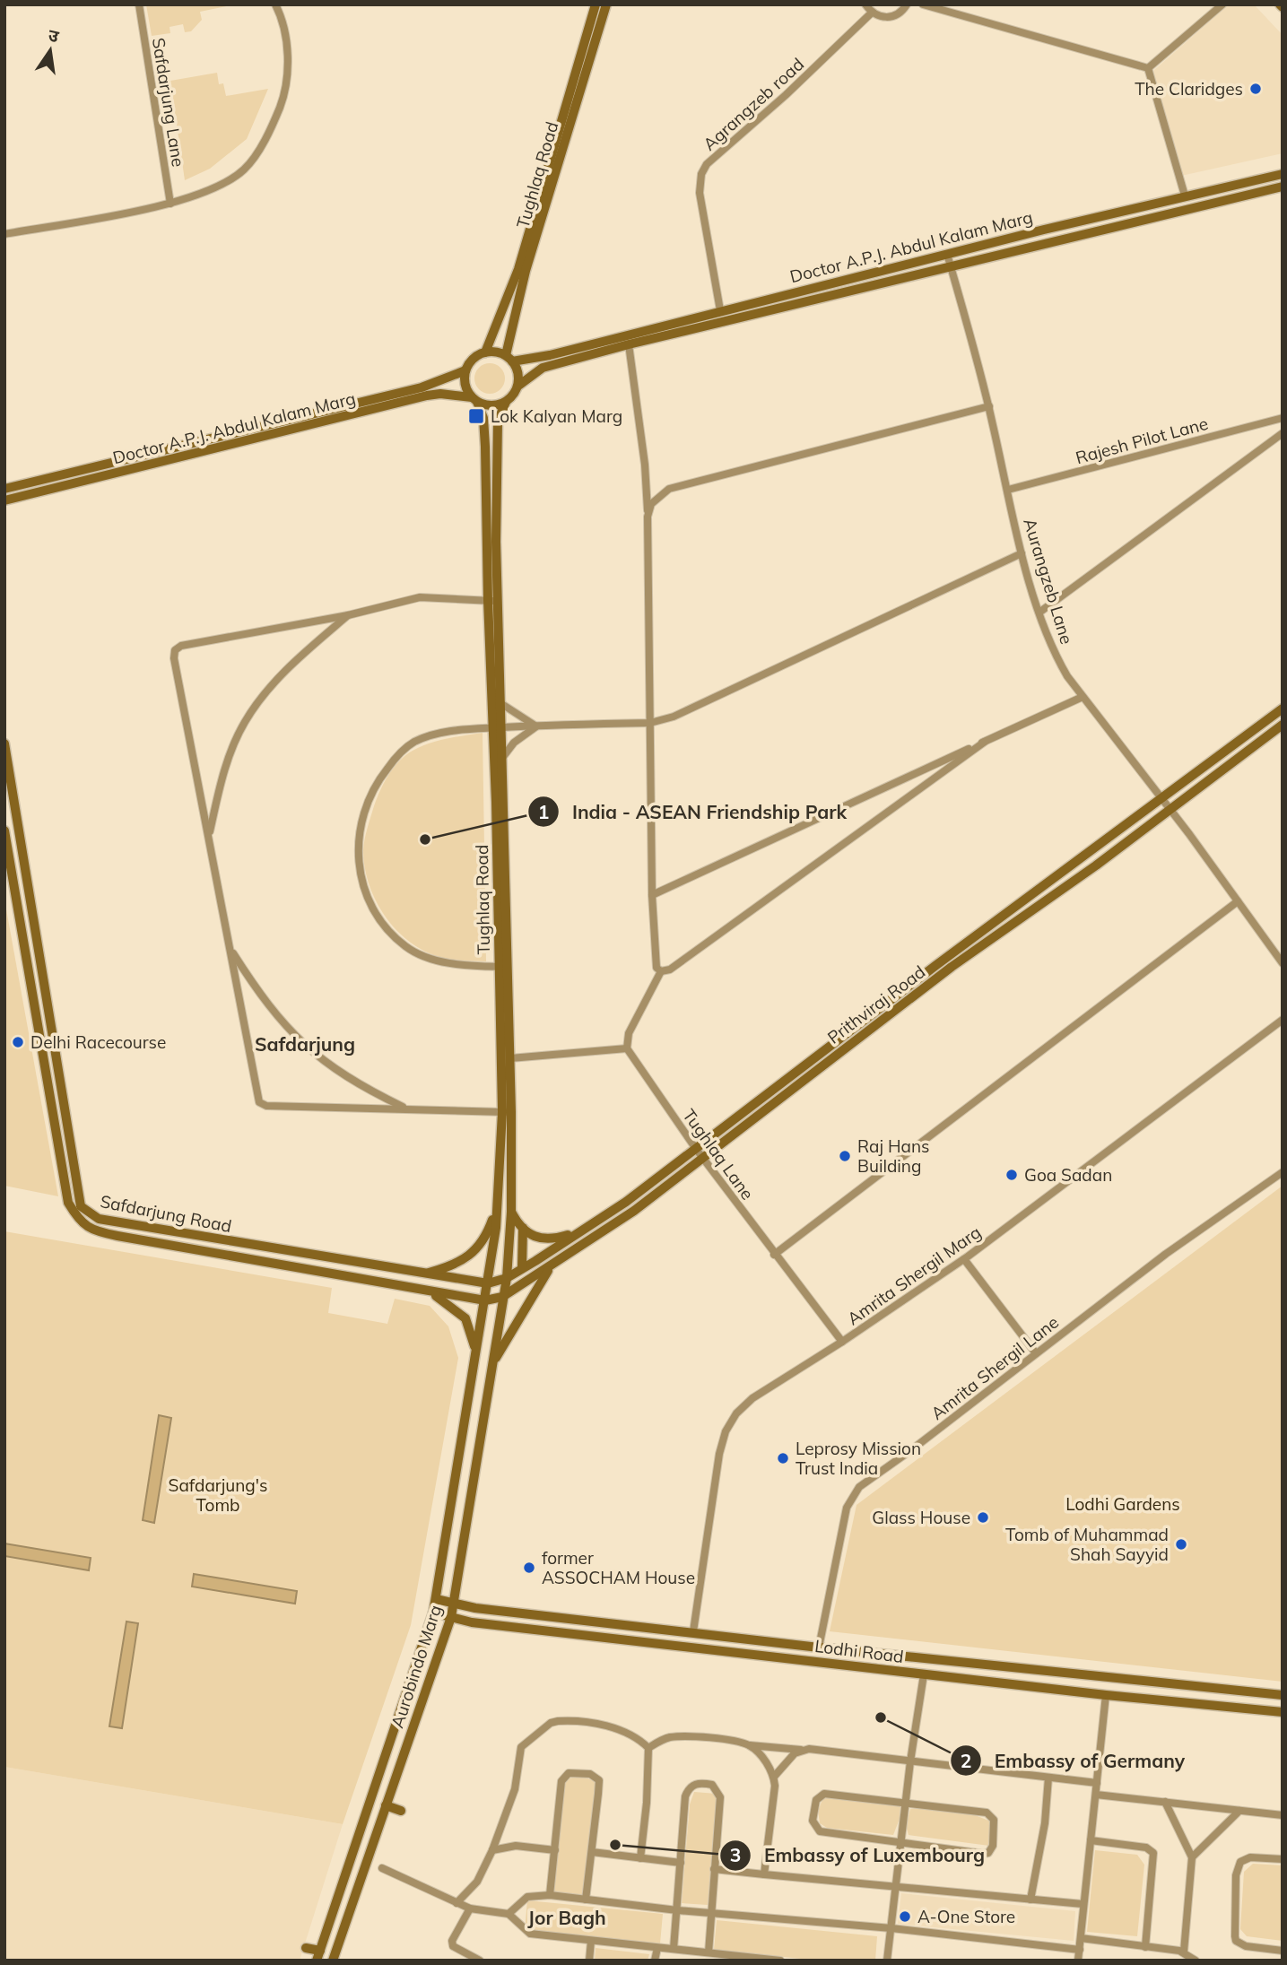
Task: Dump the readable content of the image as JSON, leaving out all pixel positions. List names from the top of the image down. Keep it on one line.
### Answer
{"streets":{"main road":["Tughlaq Road","Doctor A.P.J. Abdul Kalam Marg","Prithviraj Road","Safdarjung Road","Lodhi Road","Aurobindo Marg"],"street":["Safdarjung Lane","Agrangzeb road","Rajesh Pilot Lane","Aurangzeb Lane","Tughlaq Lane","Amrita Shergil Marg","Amrita Shergil Lane"]},"crossings":[["Agrangzeb road","Doctor A.P.J. Abdul Kalam Marg"],["Tughlaq Road","Doctor A.P.J. Abdul Kalam Marg"],["Tughlaq Road","Prithviraj Road"],["Tughlaq Road","Safdarjung Road"],["Tughlaq Road","Aurobindo Marg"],["Doctor A.P.J. Abdul Kalam Marg","Aurangzeb Lane"],["Rajesh Pilot Lane","Aurangzeb Lane"],["Aurangzeb Lane","Prithviraj Road"],["Prithviraj Road","Tughlaq Lane"],["Prithviraj Road","Safdarjung Road"],["Prithviraj Road","Aurobindo Marg"],["Tughlaq Lane","Amrita Shergil Marg"],["Safdarjung Road","Aurobindo Marg"],["Amrita Shergil Marg","Lodhi Road"],["Amrita Shergil Lane","Lodhi Road"],["Lodhi Road","Aurobindo Marg"]],"districts":["Safdarjung","Jor Bagh"],"parks":["Safdarjung's Tomb","Lodhi Gardens"],"places":{"other":["The Claridges","India - ASEAN Friendship Park","Delhi Racecourse","Raj Hans Building","Goa Sadan","Leprosy Mission Trust India","Glass House","Tomb of Muhammad Shah Sayyid","former ASSOCHAM House","Embassy of Germany","Embassy of Luxembourg","A-One Store"],"transit":["Lok Kalyan Marg"]},"north":"top"}
